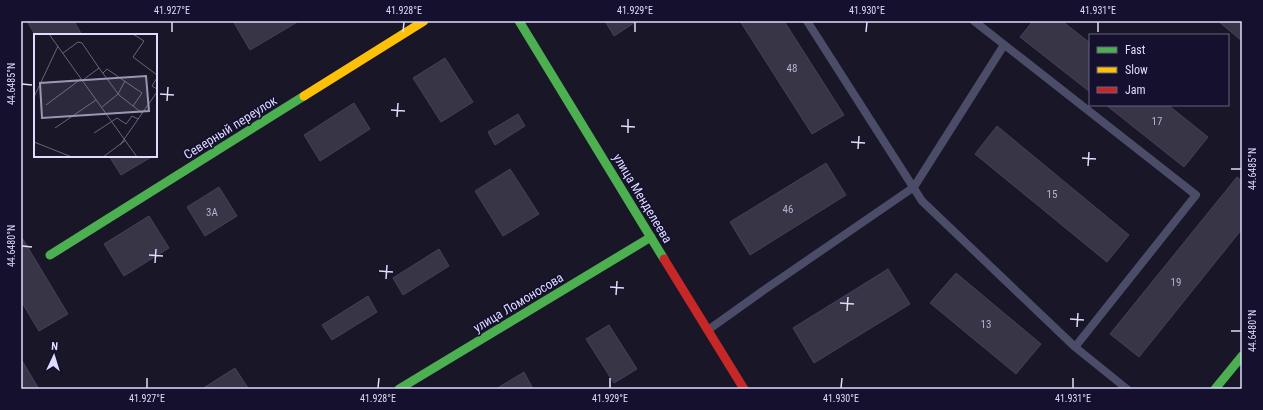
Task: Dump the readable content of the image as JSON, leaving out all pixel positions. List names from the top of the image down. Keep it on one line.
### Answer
{"streets":{"street":["Северный переулок","улица Менделеева","улица Ломоносова"]},"crossings":[["улица Менделеева","улица Ломоносова"]],"house_numbers":["48","17","15","46","3А","19","13"],"legend":["Fast","Slow","Jam"],"north":"top","coordinates":["41.927°E","41.928°E","41.929°E","41.930°E","41.931°E","44.6485°N","44.6480°N"]}
